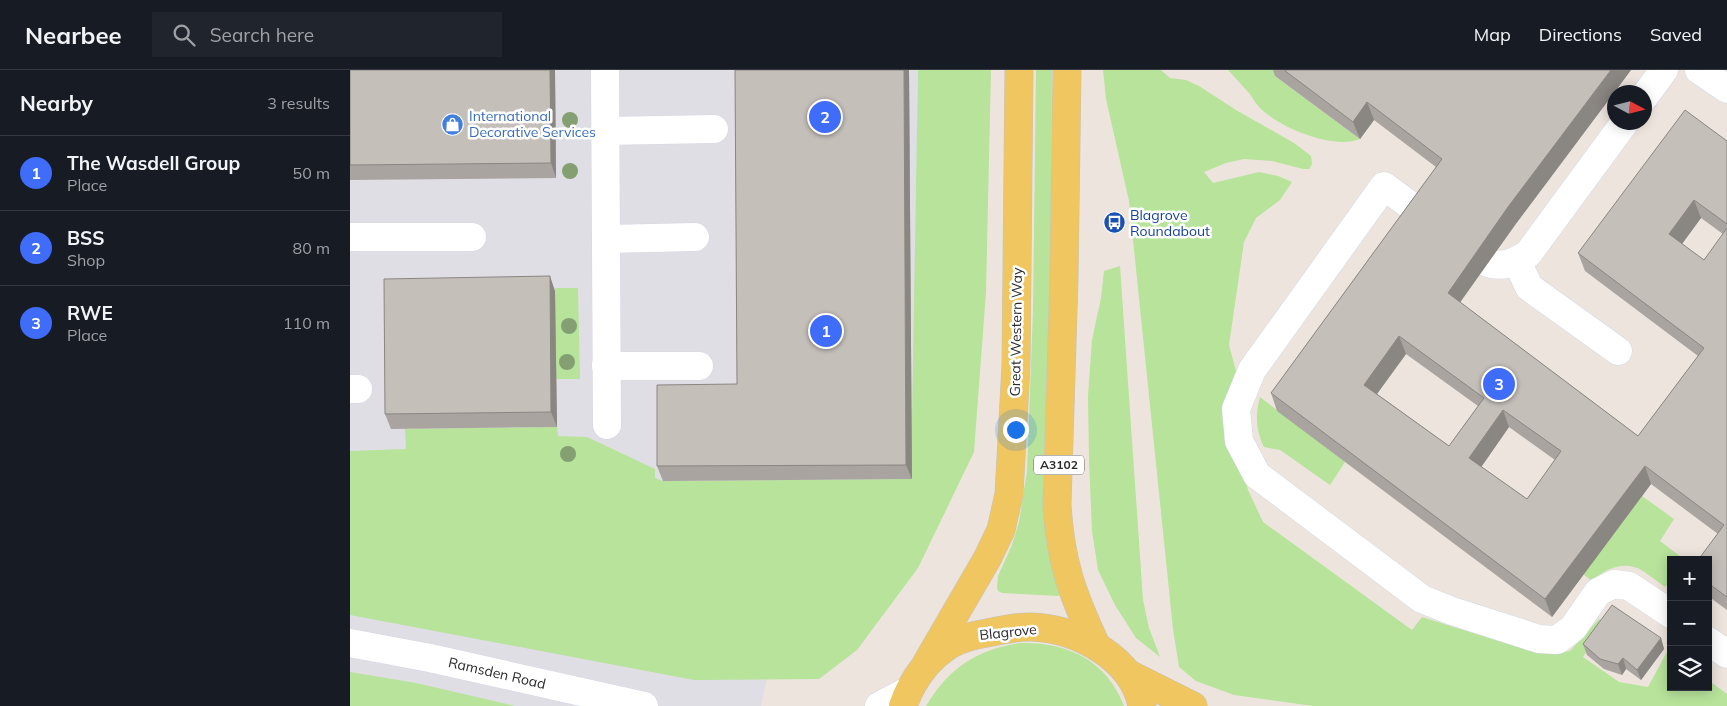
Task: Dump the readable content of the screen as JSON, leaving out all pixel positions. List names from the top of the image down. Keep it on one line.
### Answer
{"streets":{"main road":["Great Western Way","A3102","Blagrove"],"street":["Ramsden Road"]},"crossings":[["Great Western Way","Blagrove"],["A3102","Blagrove"]],"places":{"shop":["International Decorative Services"],"bus stop":["Blagrove Roundabout"]},"north":"right","page":{"header":"Nearbee","search":"Search here","nav":["Map","Directions","Saved"],"heading":["Nearby","3 results"],"pins":["2","1","3"],"list":[{"mark":"1","name":"The Wasdell Group","note":"Place","value":"50 m"},{"mark":"2","name":"BSS","note":"Shop","value":"80 m"},{"mark":"3","name":"RWE","note":"Place","value":"110 m"}],"map_buttons":["+","−"]}}
